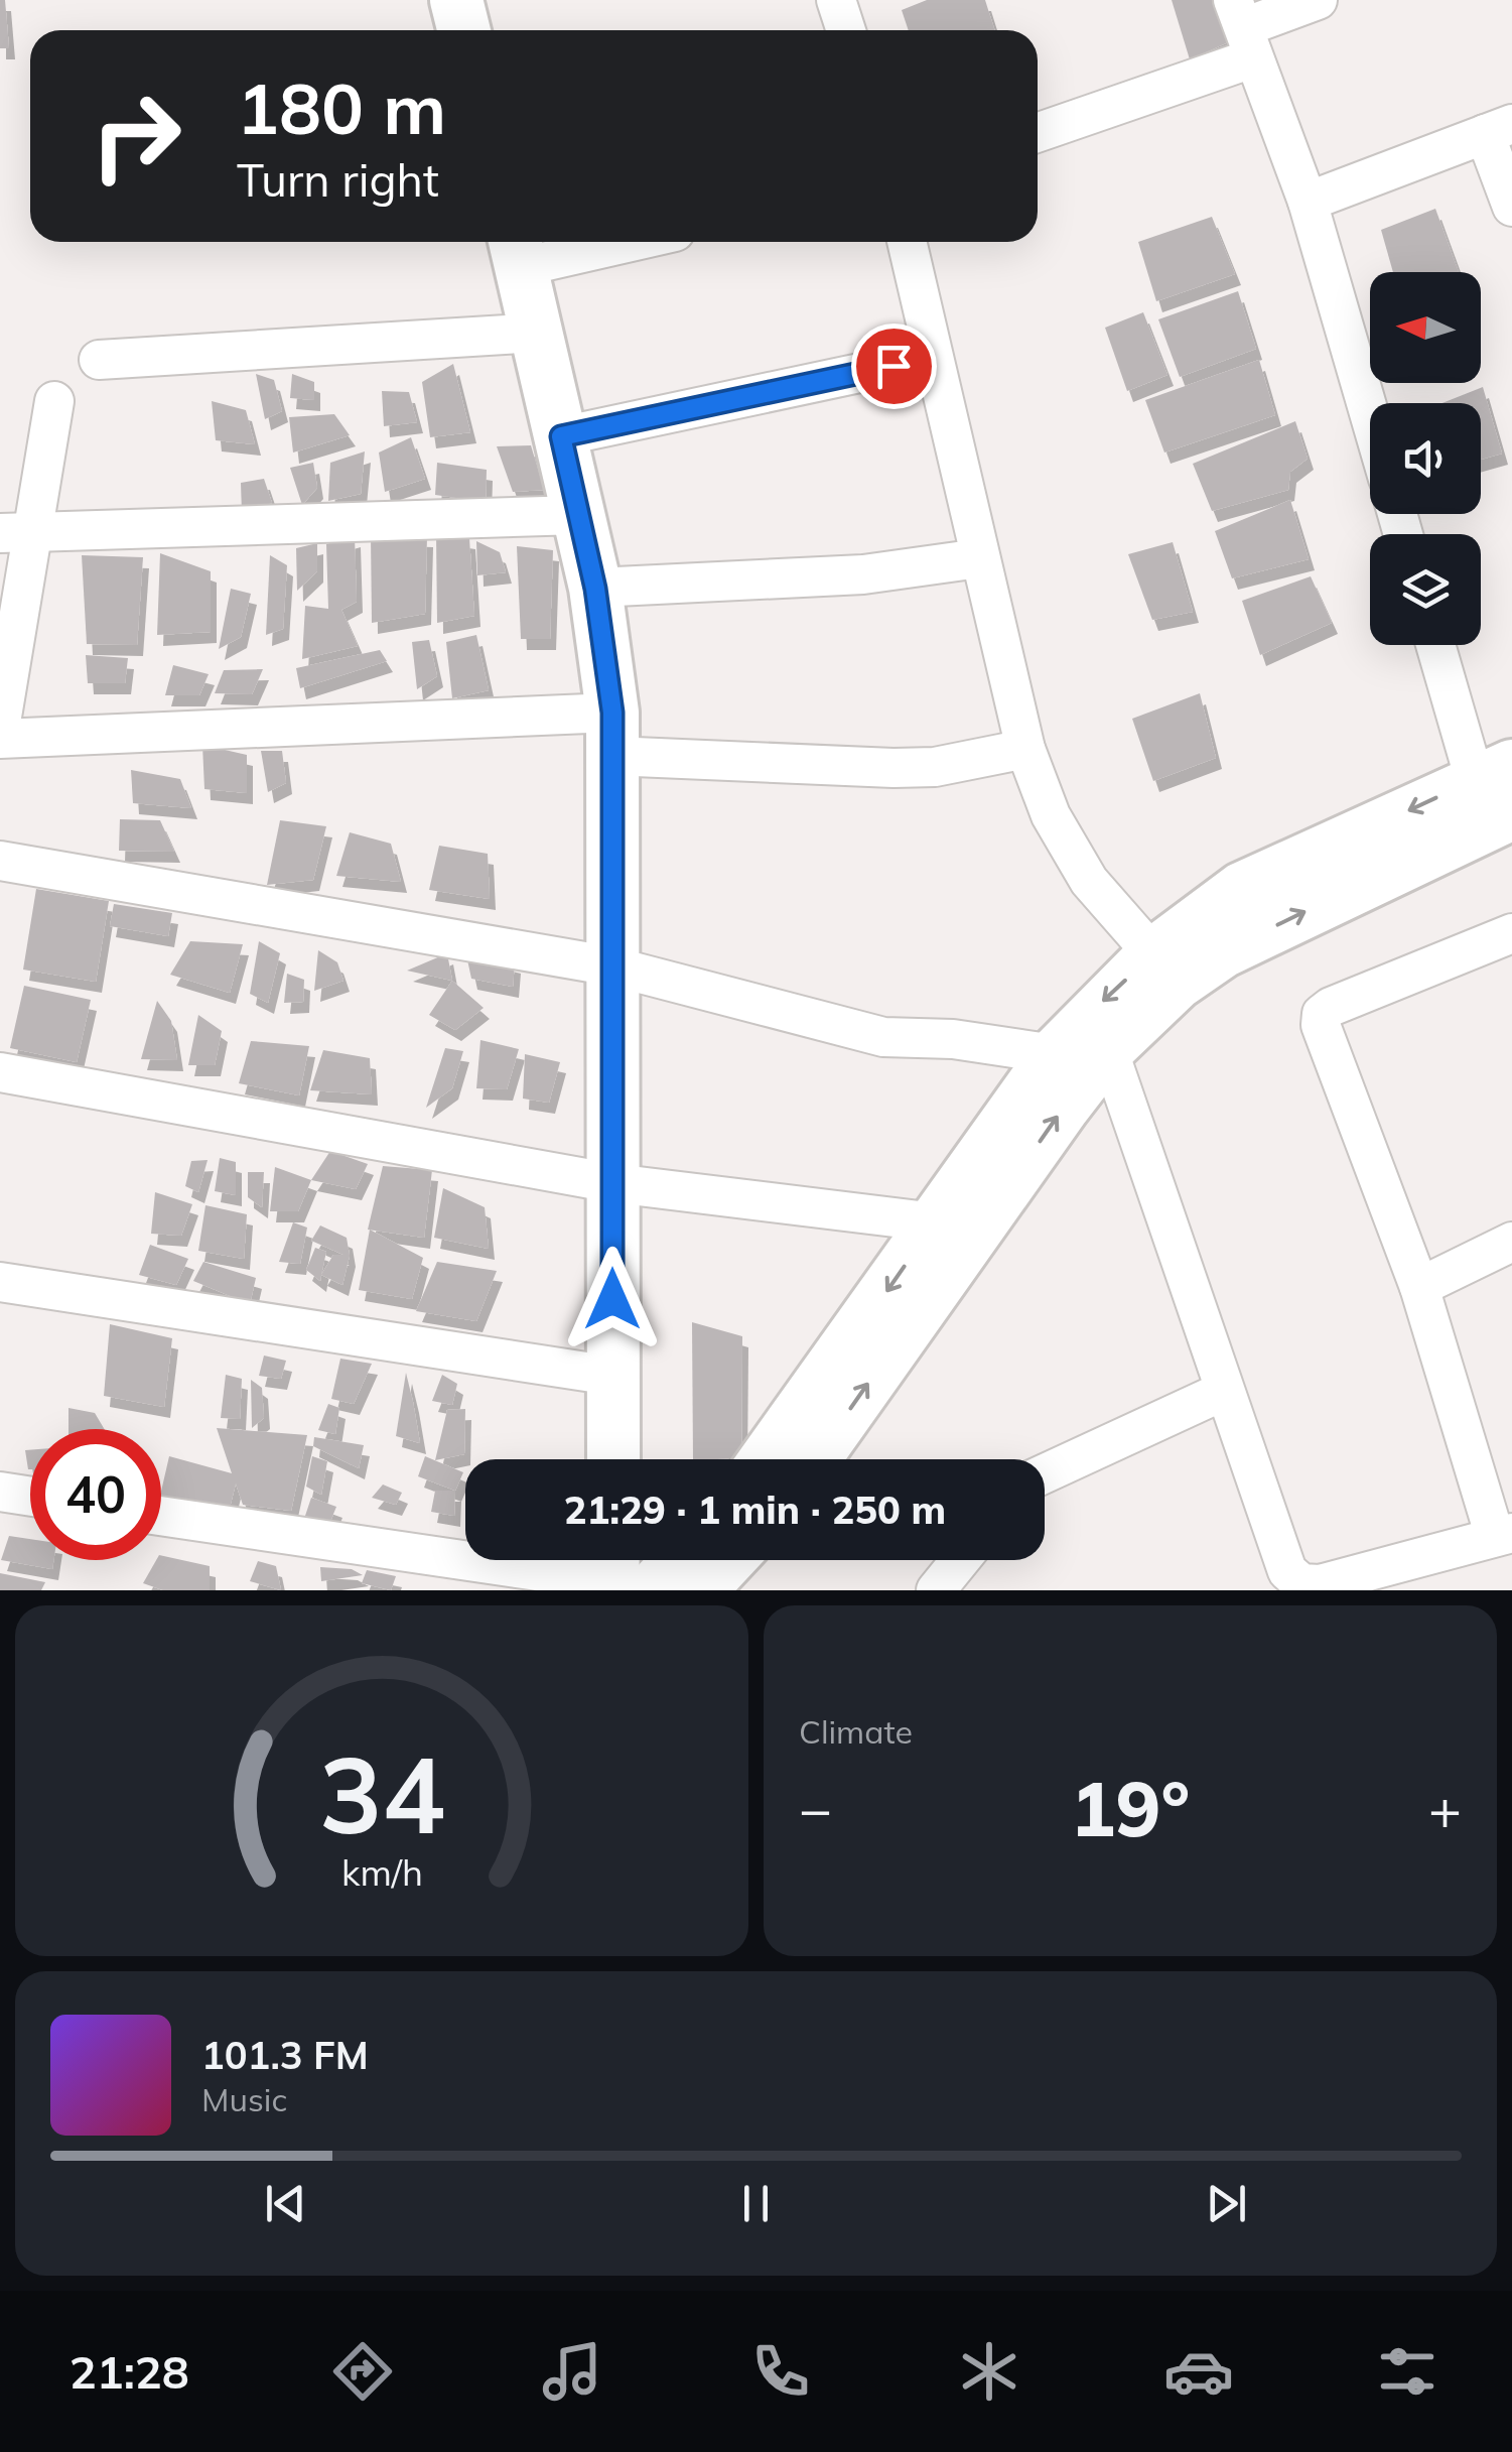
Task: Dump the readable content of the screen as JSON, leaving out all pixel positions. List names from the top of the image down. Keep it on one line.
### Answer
{"north":"left","page":{"turn":["180 m","Turn right"],"limit":"40","trip":"21:29 · 1 min · 250 m","tile":"Climate","heat":["−","19°","+"],"song":["101.3 FM","Music"],"tabs":"21:28","gauge":["34","km/h"]}}
